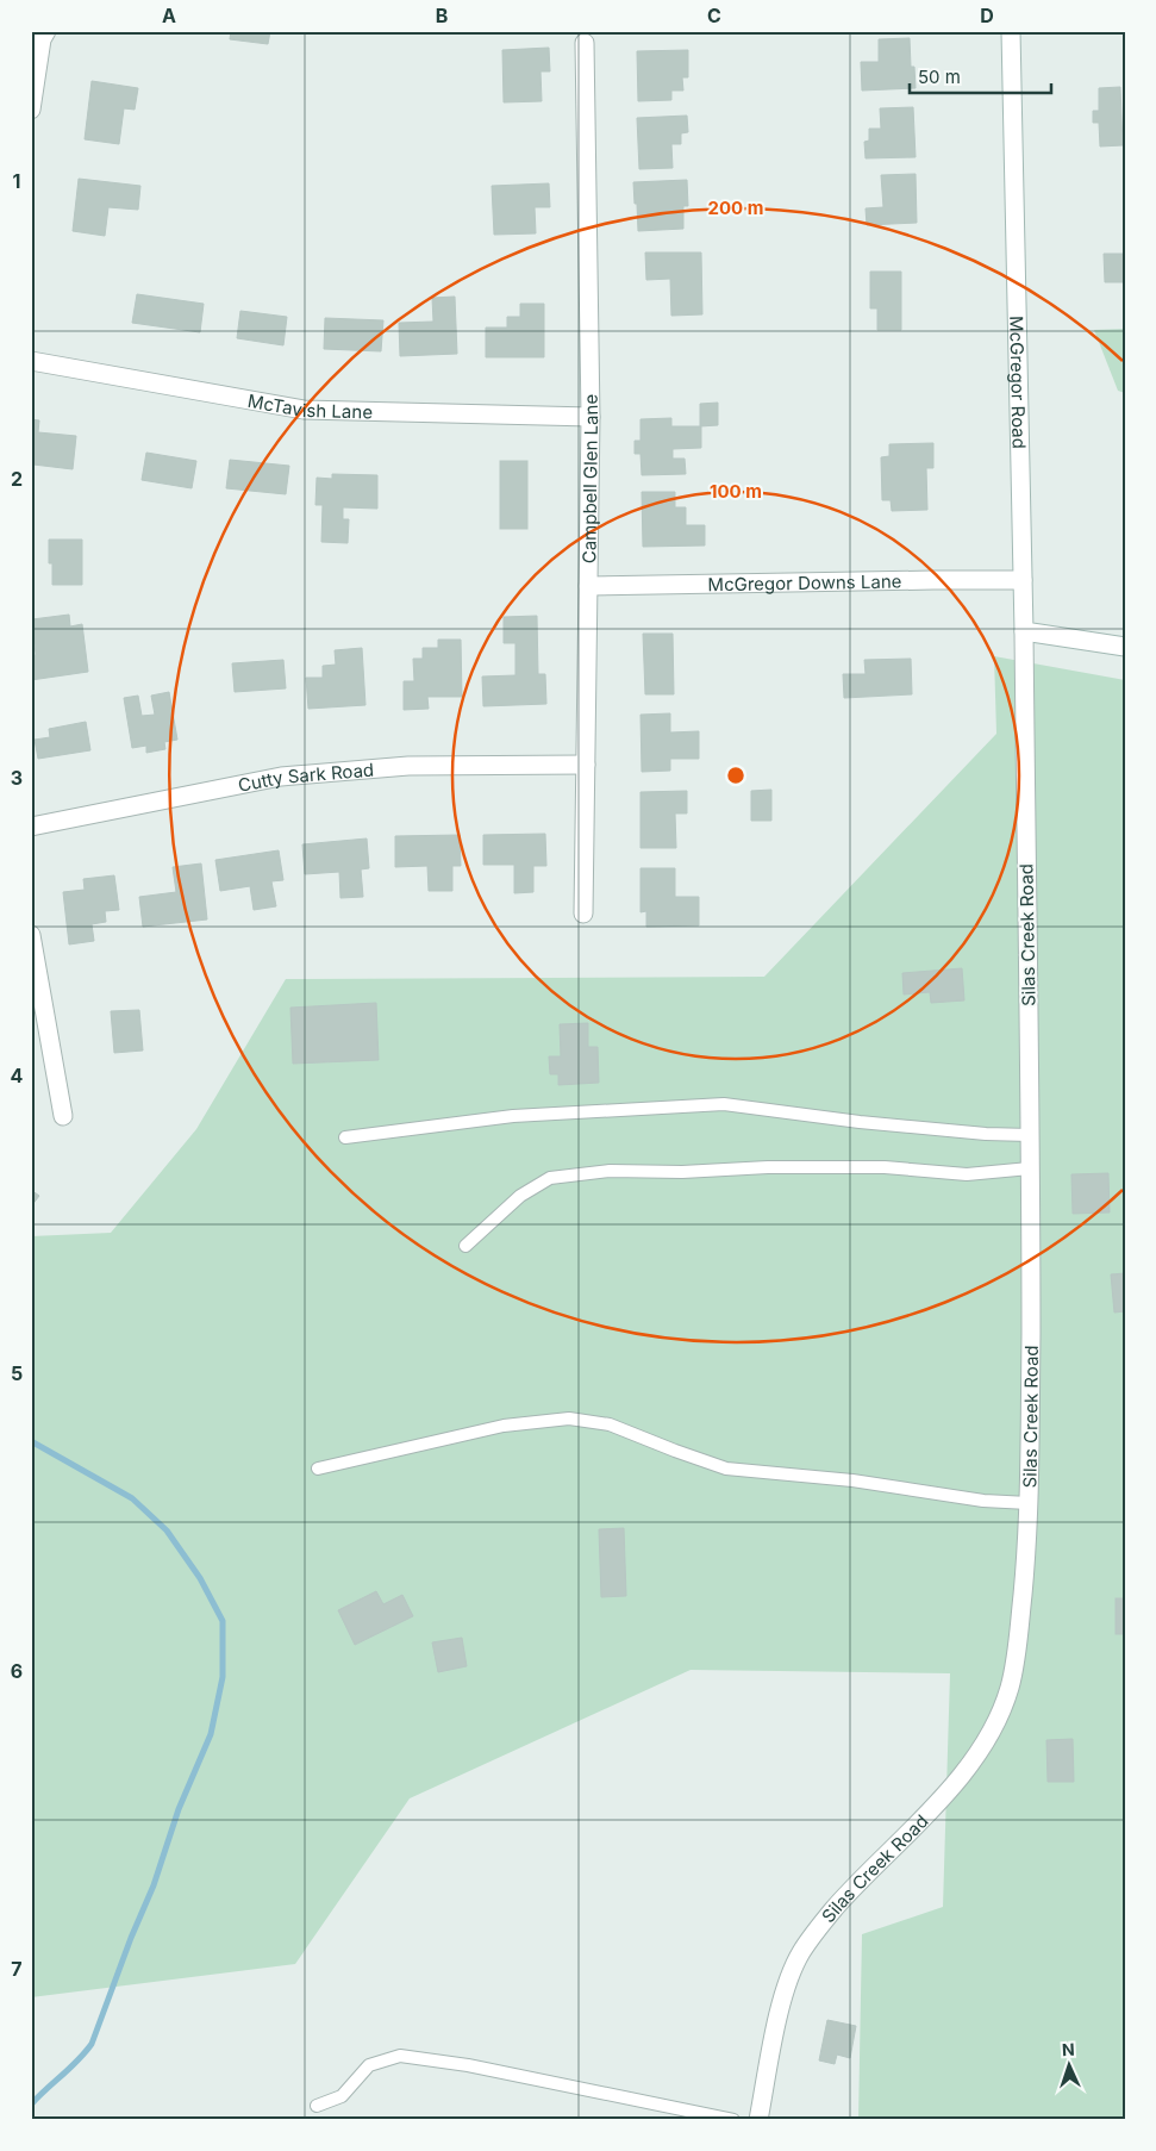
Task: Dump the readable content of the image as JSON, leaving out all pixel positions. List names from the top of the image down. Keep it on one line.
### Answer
{"streets":{"street":["McGregor Road","McTavish Lane","Campbell Glen Lane","McGregor Downs Lane","Cutty Sark Road","Silas Creek Road"]},"crossings":[["McGregor Road","McGregor Downs Lane"],["McGregor Road","Silas Creek Road"],["McTavish Lane","Campbell Glen Lane"],["Campbell Glen Lane","McGregor Downs Lane"],["Campbell Glen Lane","Cutty Sark Road"]],"scale_bar":"50 m","north":"top","grid":{"columns":["A","B","C","D"],"rows":["1","2","3","4","5","6","7"]},"rings":["200 m","100 m"]}
